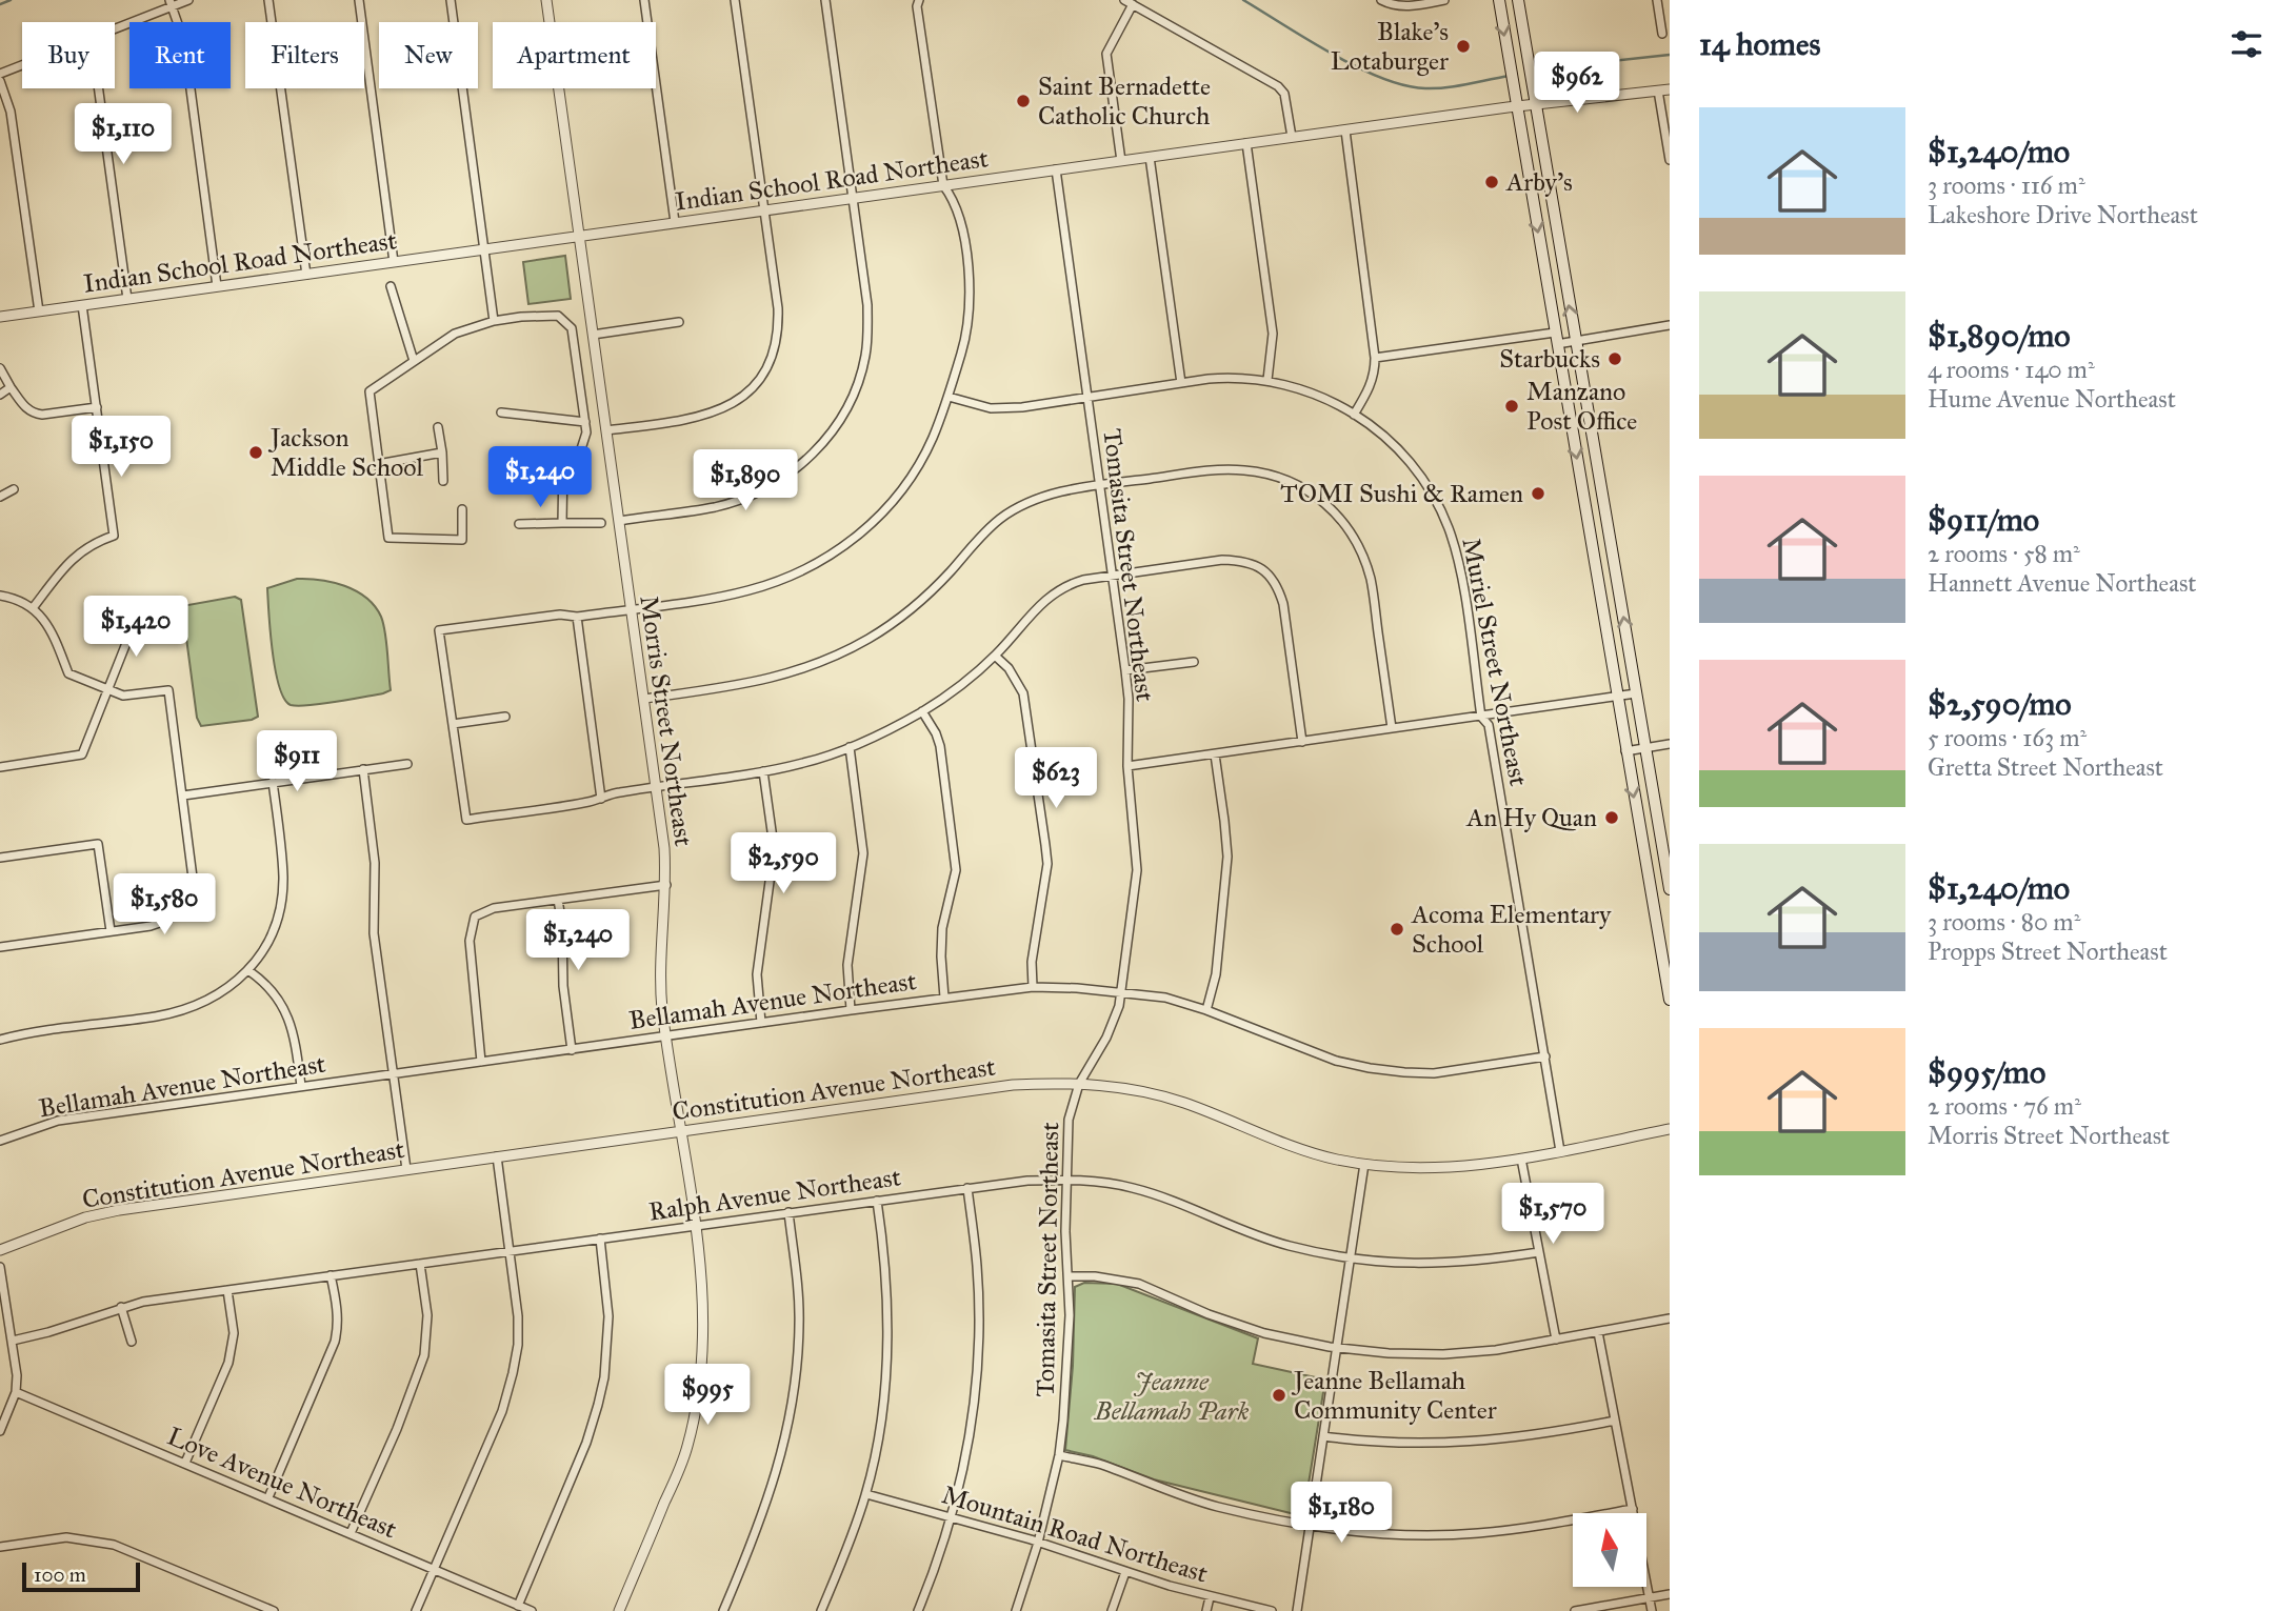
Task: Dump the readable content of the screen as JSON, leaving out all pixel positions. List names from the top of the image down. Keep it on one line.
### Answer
{"streets":{"street":["Indian School Road Northeast","Tomasita Street Northeast","Muriel Street Northeast","Morris Street Northeast","Bellamah Avenue Northeast","Constitution Avenue Northeast","Ralph Avenue Northeast","Love Avenue Northeast","Mountain Road Northeast"]},"crossings":[["Indian School Road Northeast","Tomasita Street Northeast"],["Indian School Road Northeast","Morris Street Northeast"],["Tomasita Street Northeast","Muriel Street Northeast"],["Tomasita Street Northeast","Bellamah Avenue Northeast"],["Tomasita Street Northeast","Constitution Avenue Northeast"],["Tomasita Street Northeast","Ralph Avenue Northeast"],["Tomasita Street Northeast","Mountain Road Northeast"],["Muriel Street Northeast","Bellamah Avenue Northeast"],["Muriel Street Northeast","Constitution Avenue Northeast"],["Morris Street Northeast","Bellamah Avenue Northeast"],["Morris Street Northeast","Constitution Avenue Northeast"],["Morris Street Northeast","Ralph Avenue Northeast"]],"parks":["Jeanne Bellamah Park"],"places":["Blake's Lotaburger","Saint Bernadette Catholic Church","Arby's","Starbucks","Manzano Post Office","Jackson Middle School","TOMI Sushi & Ramen","An Hy Quan","Acoma Elementary School","Jeanne Bellamah Community Center"],"scale_bar":"100 m","north":"top","page":{"heading":"14 homes","chip":["Buy","Rent","Filters","New","Apartment"],"price":["$962","$1,110","$1,150","$1,240","$1,890","$1,420","$911","$623","$2,590","$1,580","$1,240","$1,570","$995","$1,180"],"list":[{"name":"$1,240/mo","note":"3 rooms · 116 m² · Lakeshore Drive Northeast"},{"name":"$1,890/mo","note":"4 rooms · 140 m² · Hume Avenue Northeast"},{"name":"$911/mo","note":"2 rooms · 58 m² · Hannett Avenue Northeast"},{"name":"$2,590/mo","note":"5 rooms · 163 m² · Gretta Street Northeast"},{"name":"$1,240/mo","note":"3 rooms · 80 m² · Propps Street Northeast"},{"name":"$995/mo","note":"2 rooms · 76 m² · Morris Street Northeast"}],"scale":"100 m"}}
